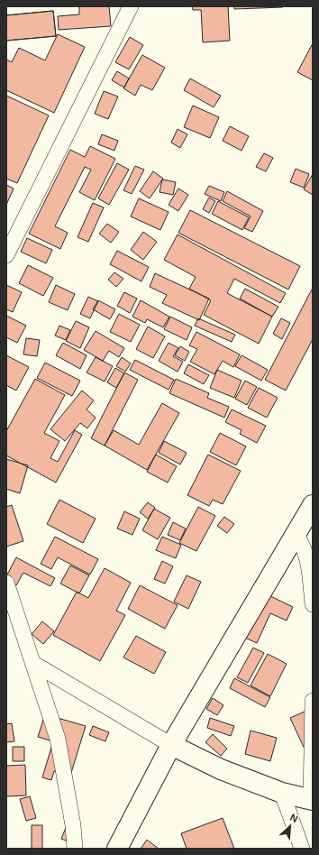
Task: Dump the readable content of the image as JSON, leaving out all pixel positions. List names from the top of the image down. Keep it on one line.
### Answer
{"north":"top right"}
